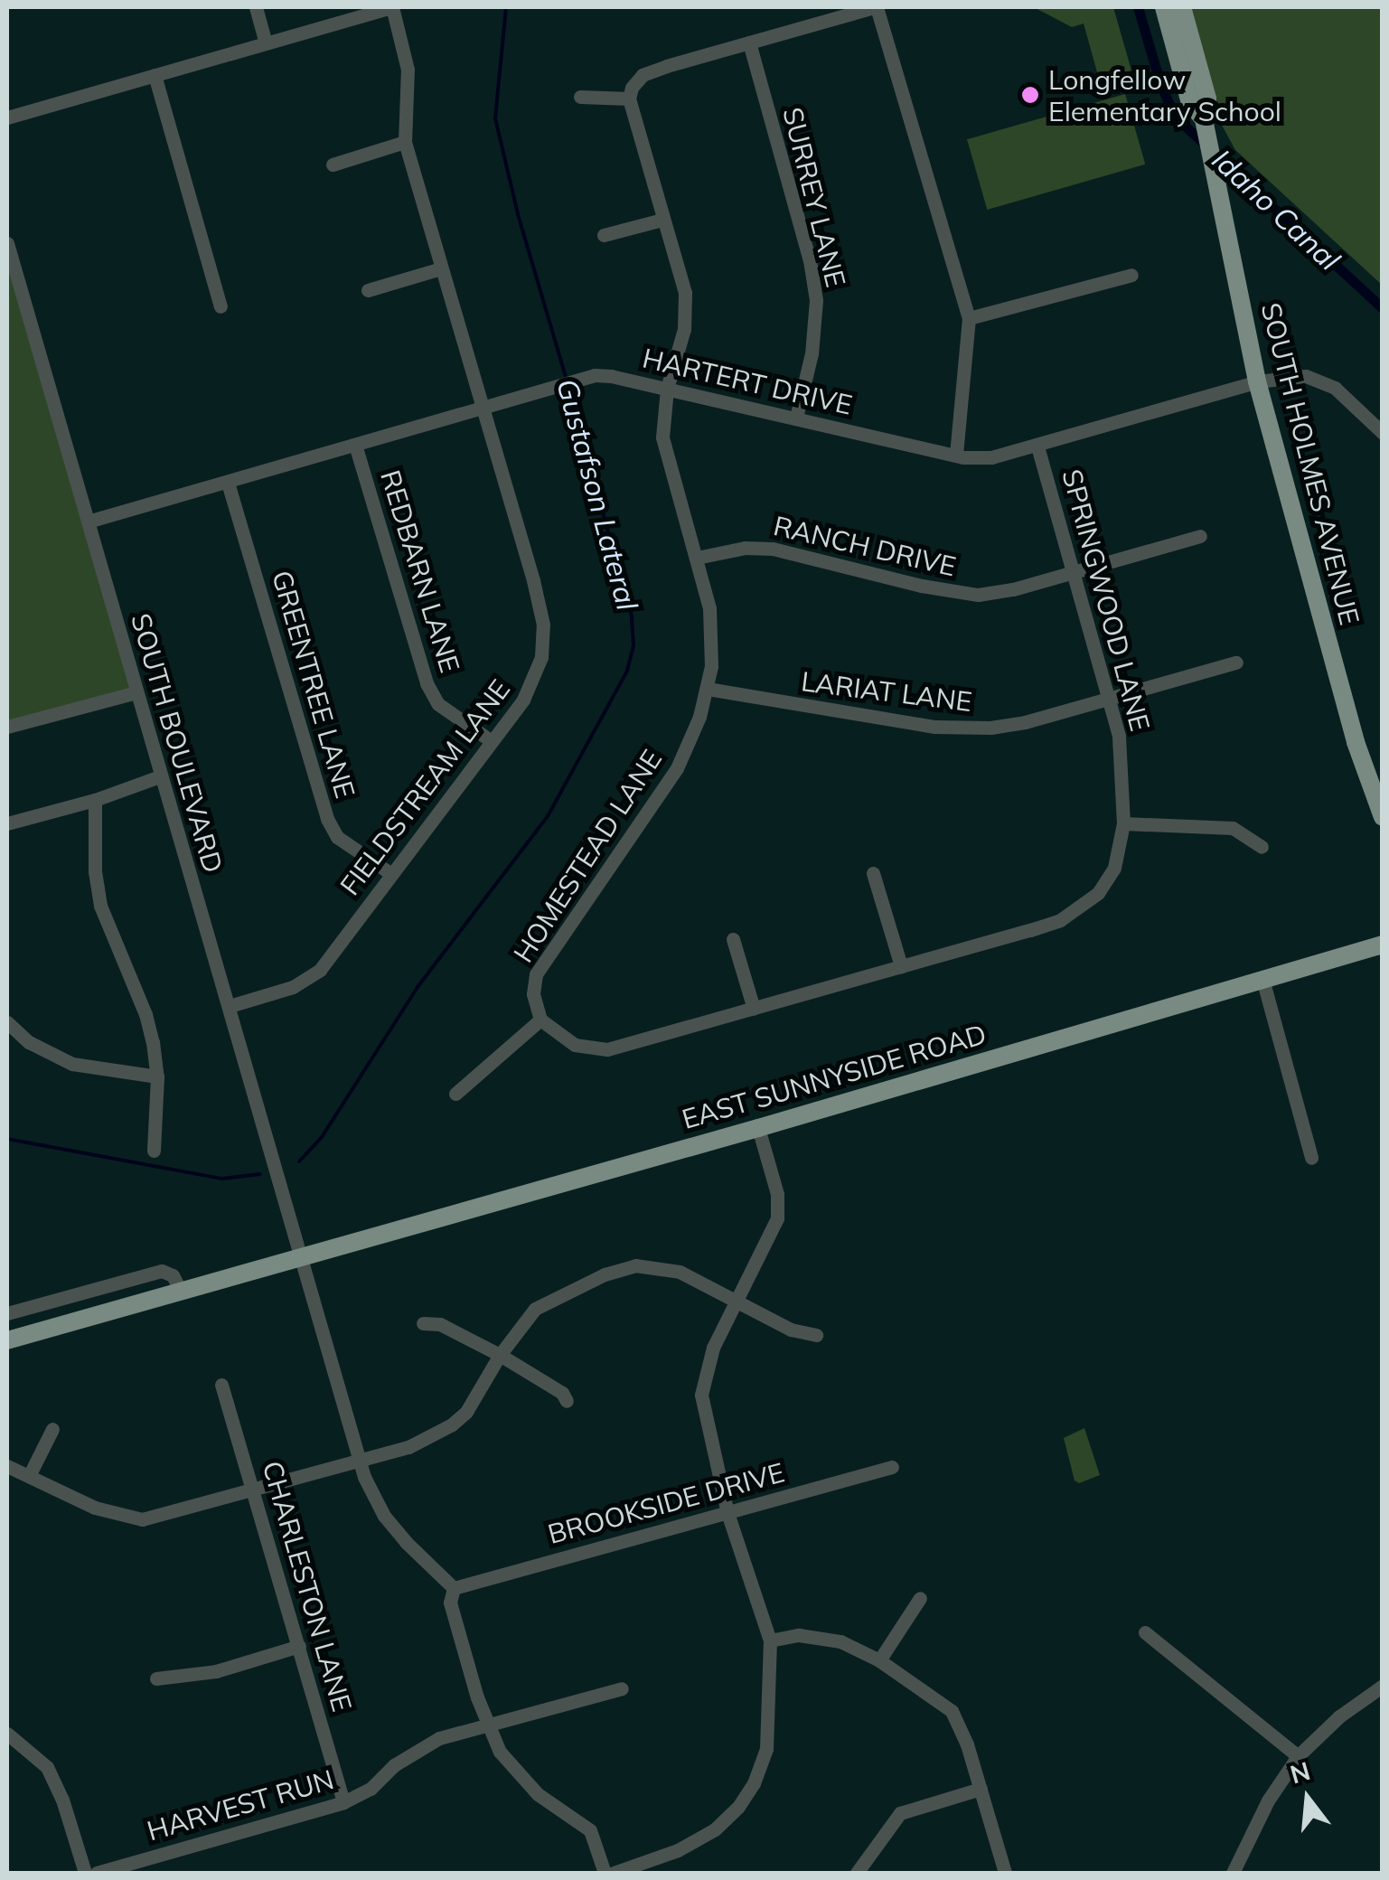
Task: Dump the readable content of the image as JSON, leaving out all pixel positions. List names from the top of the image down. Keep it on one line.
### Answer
{"streets":{"main road":["SOUTH HOLMES AVENUE","EAST SUNNYSIDE ROAD"],"street":["SURREY LANE","HARTERT DRIVE","RANCH DRIVE","REDBARN LANE","SPRINGWOOD LANE","GREENTREE LANE","LARIAT LANE","SOUTH BOULEVARD","FIELDSTREAM LANE","HOMESTEAD LANE","BROOKSIDE DRIVE","CHARLESTON LANE","HARVEST RUN"]},"crossings":[["SURREY LANE","HARTERT DRIVE"],["HARTERT DRIVE","SOUTH HOLMES AVENUE"],["HARTERT DRIVE","REDBARN LANE"],["HARTERT DRIVE","SPRINGWOOD LANE"],["HARTERT DRIVE","GREENTREE LANE"],["HARTERT DRIVE","SOUTH BOULEVARD"],["HARTERT DRIVE","FIELDSTREAM LANE"],["HARTERT DRIVE","HOMESTEAD LANE"],["RANCH DRIVE","SPRINGWOOD LANE"],["RANCH DRIVE","HOMESTEAD LANE"],["REDBARN LANE","FIELDSTREAM LANE"],["SPRINGWOOD LANE","LARIAT LANE"],["SPRINGWOOD LANE","HOMESTEAD LANE"],["GREENTREE LANE","FIELDSTREAM LANE"],["LARIAT LANE","HOMESTEAD LANE"],["SOUTH BOULEVARD","FIELDSTREAM LANE"],["SOUTH BOULEVARD","EAST SUNNYSIDE ROAD"],["SOUTH BOULEVARD","BROOKSIDE DRIVE"],["CHARLESTON LANE","HARVEST RUN"]],"water":["Idaho Canal","Gustafson Lateral"],"places":["Longfellow Elementary School"],"north":"top"}
